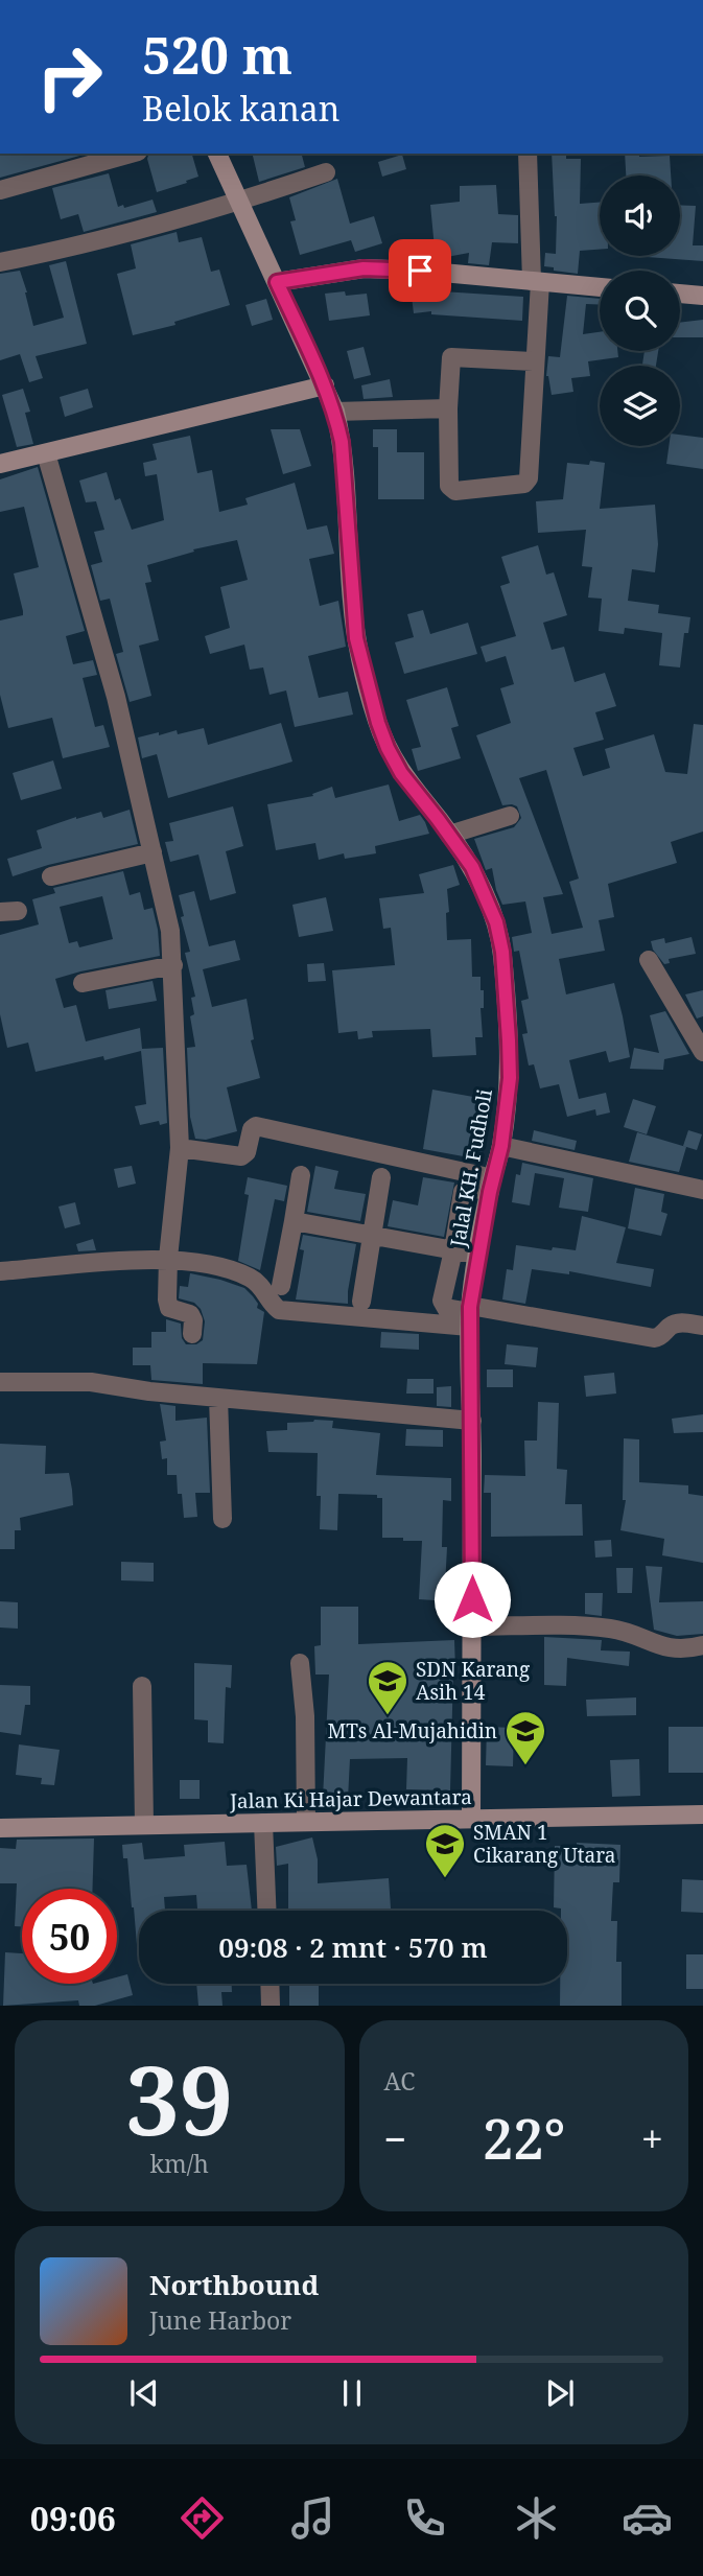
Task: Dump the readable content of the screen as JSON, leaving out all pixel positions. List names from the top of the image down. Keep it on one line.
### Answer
{"streets":{"main road":["Jalal KH. Fudholi","Jalan Ki Hajar Dewantara"]},"crossings":[["Jalal KH. Fudholi","Jalan Ki Hajar Dewantara"]],"places":{"school or university":["SDN Karang Asih 14","MTs Al-Mujahidin","SMAN 1 Cikarang Utara"]},"page":{"turn":["520 m","Belok kanan"],"limit":"50","trip":"09:08 · 2 mnt · 570 m","tile":[["39","km/h"],"AC"],"heat":["−","22°","+"],"song":["Northbound","June Harbor"],"tabs":"09:06"}}
